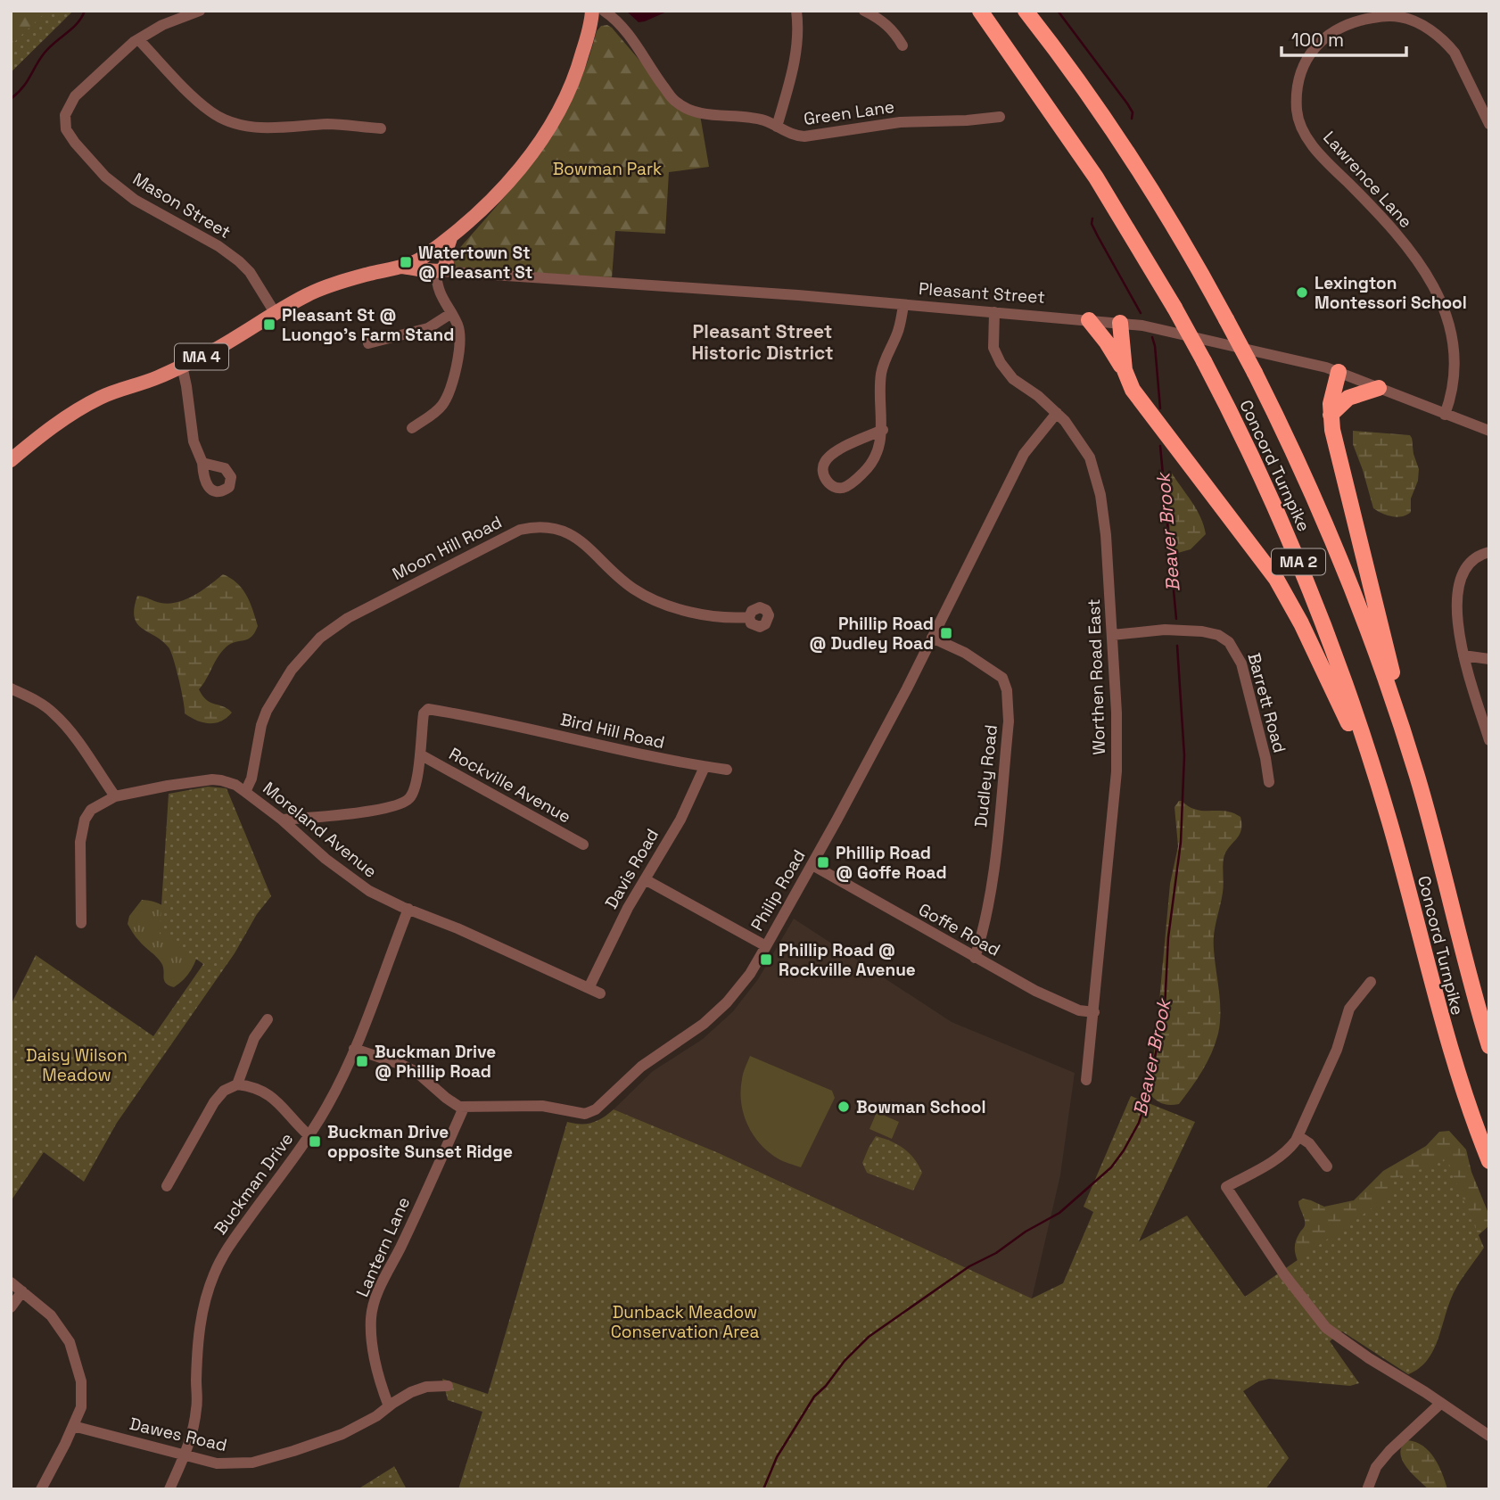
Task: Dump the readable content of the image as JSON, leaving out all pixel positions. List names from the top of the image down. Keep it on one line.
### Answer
{"streets":{"highway":["Concord Turnpike","MA 2"],"main road":["Pleasant Street","MA 4"],"street":["Green Lane","Lawrence Lane","Mason Street","Moon Hill Road","Worthen Road East","Barrett Road","Bird Hill Road","Dudley Road","Rockville Avenue","Moreland Avenue","Davis Road","Philip Road","Goffe Road","Buckman Drive","Lantern Lane","Dawes Road"]},"crossings":[["Lawrence Lane","Pleasant Street"],["Mason Street","Pleasant Street"],["Pleasant Street","Worthen Road East"],["Moon Hill Road","Moreland Avenue"],["Worthen Road East","Barrett Road"],["Worthen Road East","Philip Road"],["Worthen Road East","Goffe Road"],["Bird Hill Road","Rockville Avenue"],["Bird Hill Road","Davis Road"],["Dudley Road","Philip Road"],["Dudley Road","Goffe Road"],["Moreland Avenue","Davis Road"],["Moreland Avenue","Buckman Drive"],["Philip Road","Goffe Road"],["Philip Road","Lantern Lane"],["Buckman Drive","Dawes Road"],["Lantern Lane","Dawes Road"]],"districts":["Pleasant Street Historic District"],"water":["Beaver Brook"],"parks":["Bowman Park","Daisy Wilson Meadow","Dunback Meadow Conservation Area"],"places":{"transit":["Watertown St @ Pleasant St","Pleasant St @ Luongo's Farm Stand","Phillip Road @ Dudley Road","Phillip Road @ Goffe Road","Phillip Road @ Rockville Avenue","Buckman Drive @ Phillip Road","Buckman Drive opposite Sunset Ridge"],"other":["Lexington Montessori School","Bowman School"]},"scale_bar":"100 m"}
